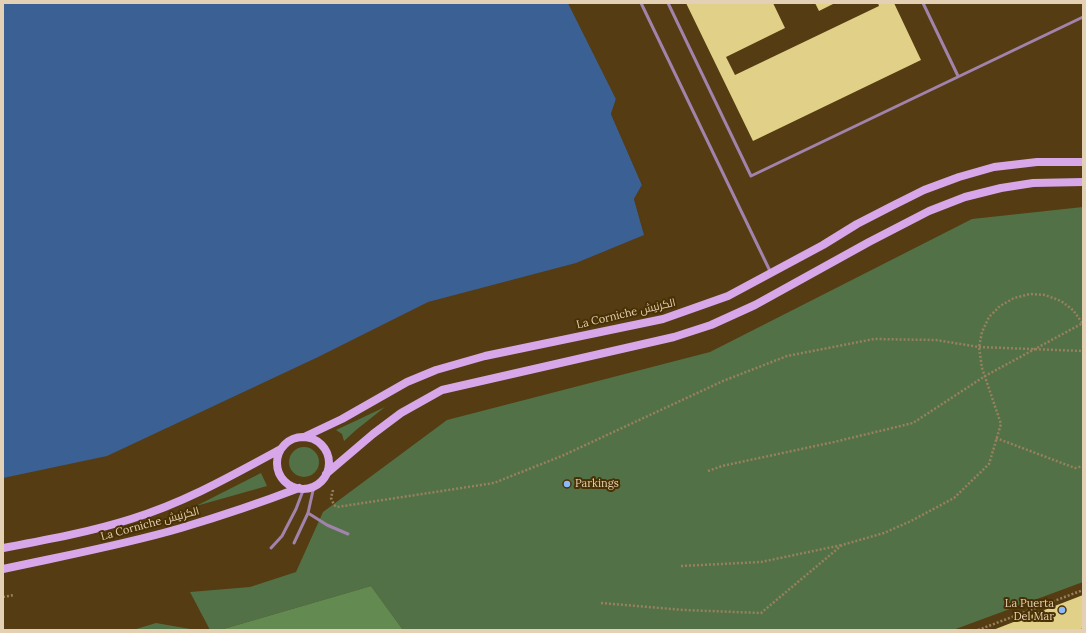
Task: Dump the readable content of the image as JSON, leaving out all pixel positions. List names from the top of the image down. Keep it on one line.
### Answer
{"streets":{"main road":["La Corniche الكرنيش"]},"places":["Parkings","La Puerta Del Mar"]}
